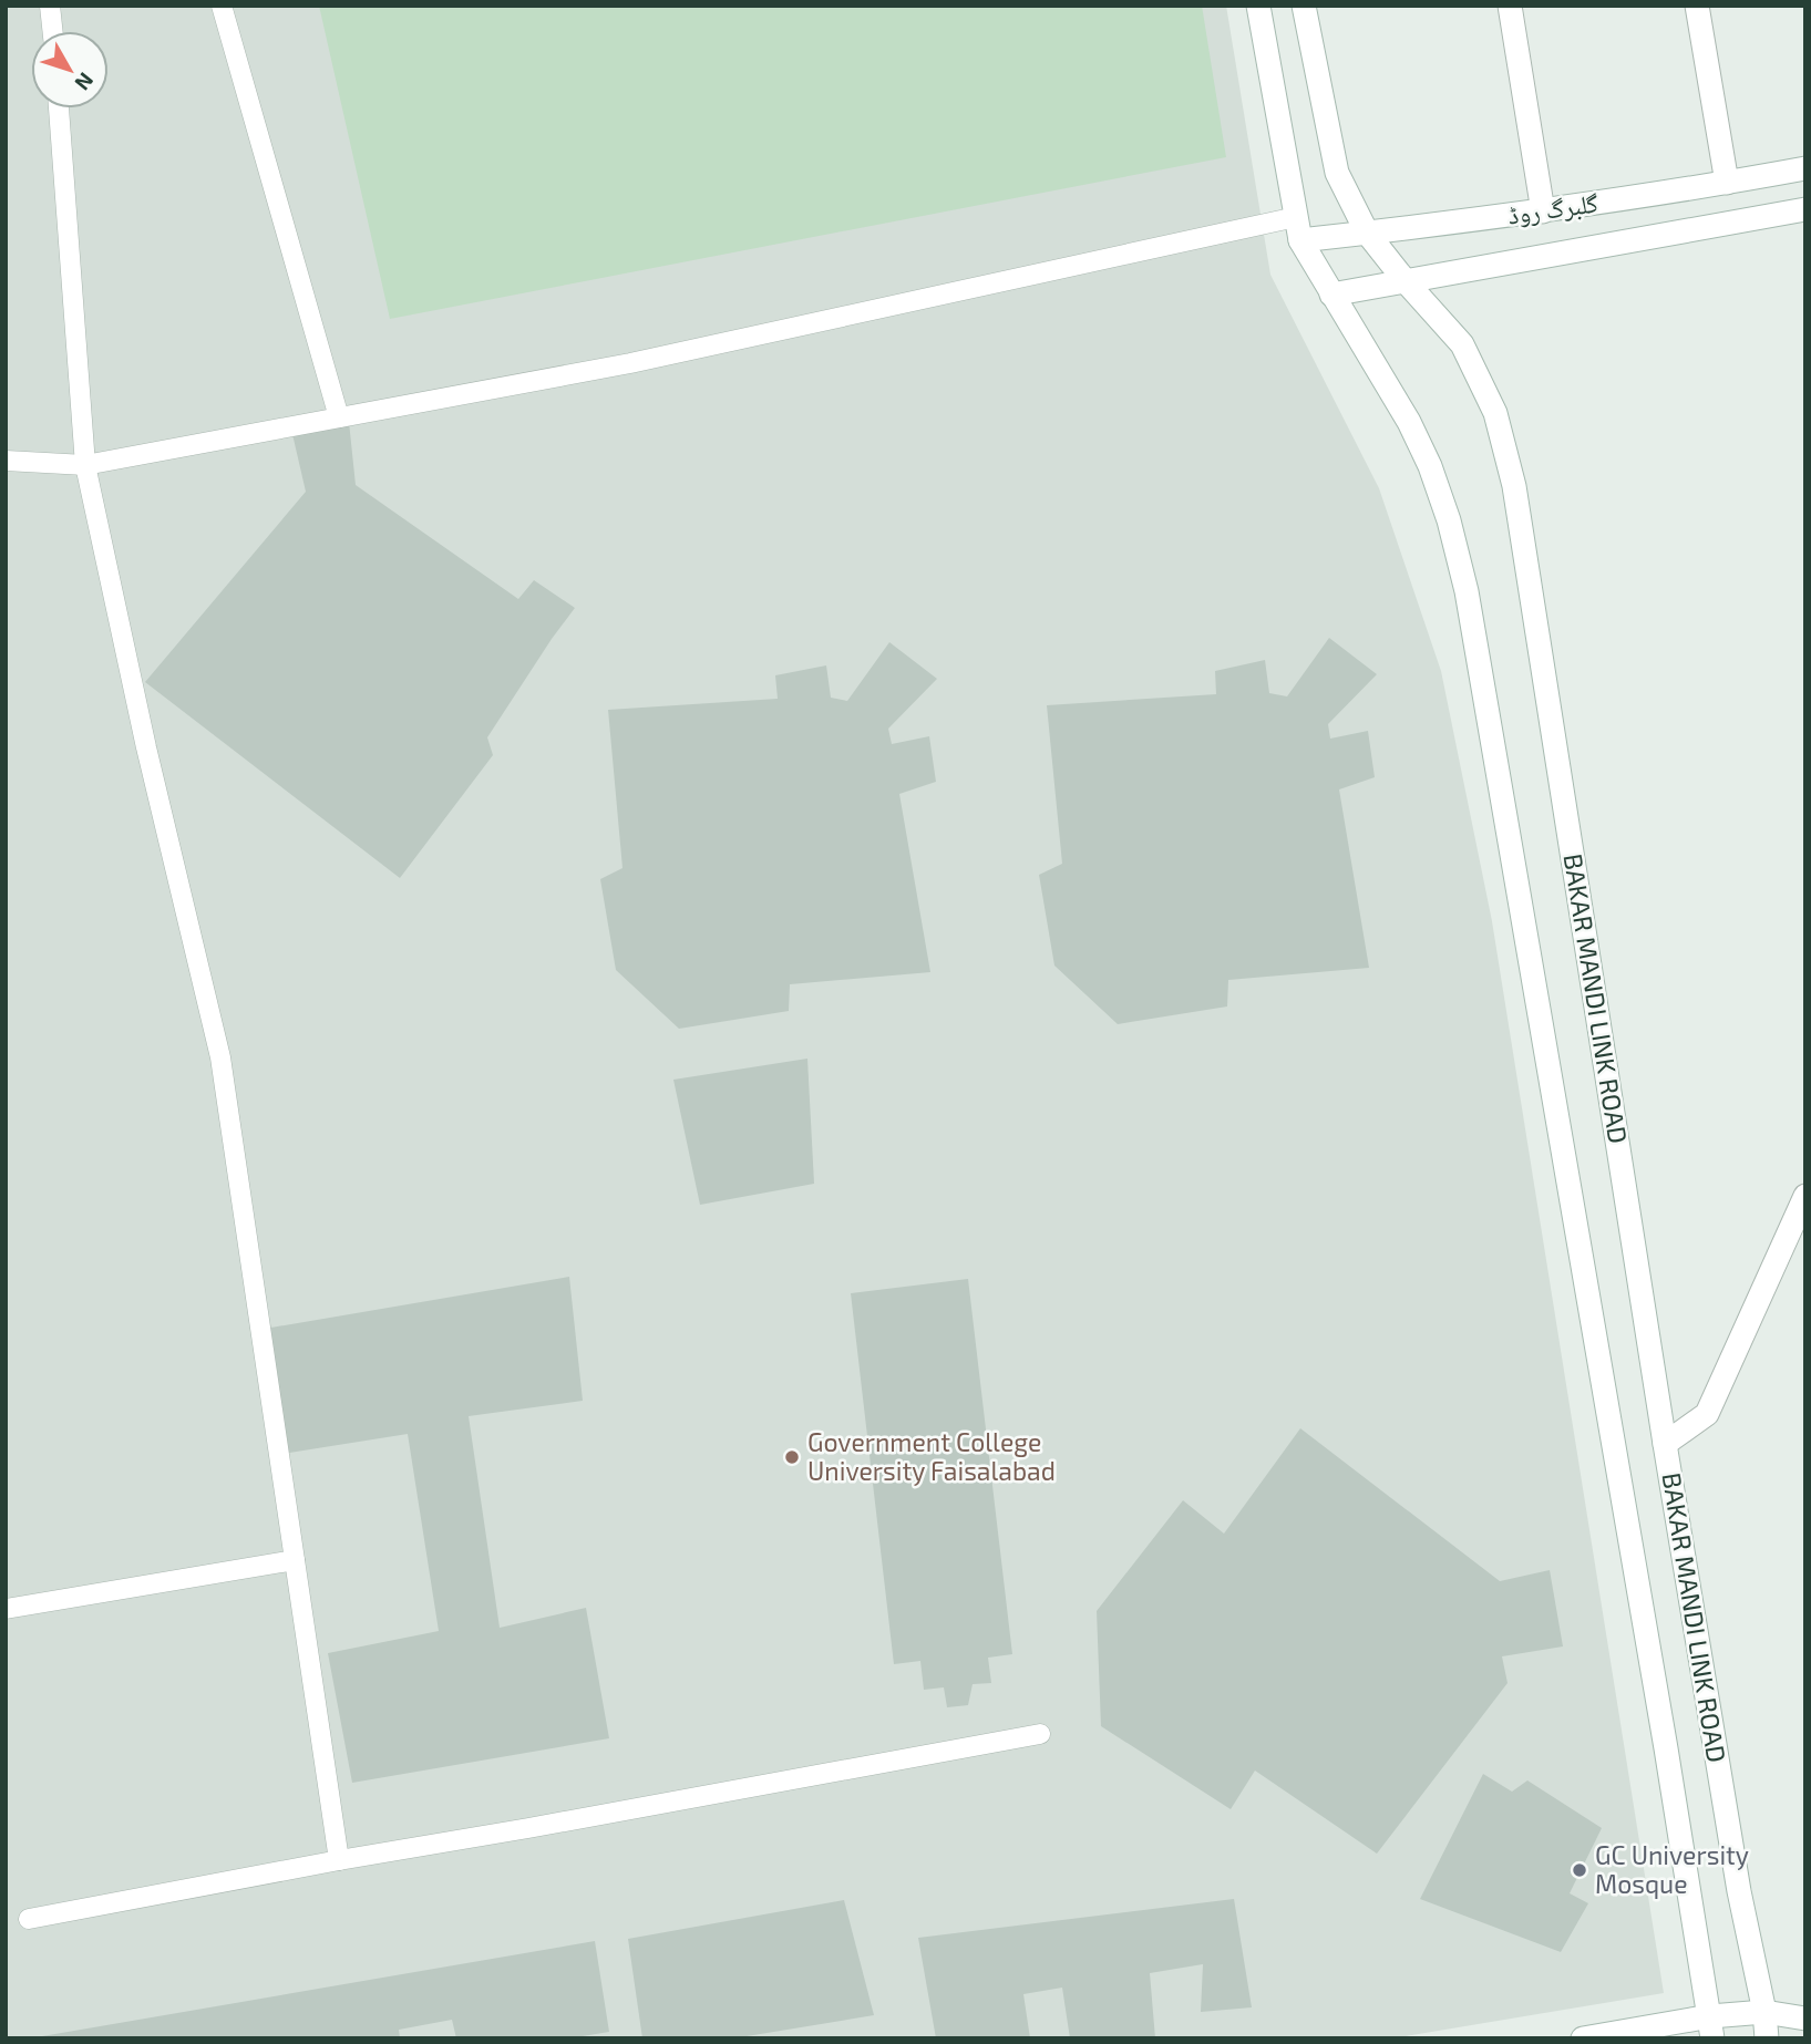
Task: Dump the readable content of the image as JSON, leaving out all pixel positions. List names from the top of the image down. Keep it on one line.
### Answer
{"streets":{"main road":["گلبرگ روڈ","BAKAR MANDI LINK ROAD"]},"crossings":[["گلبرگ روڈ","BAKAR MANDI LINK ROAD"]],"places":["Government College University Faisalabad","GC University Mosque"],"north":"bottom right"}
